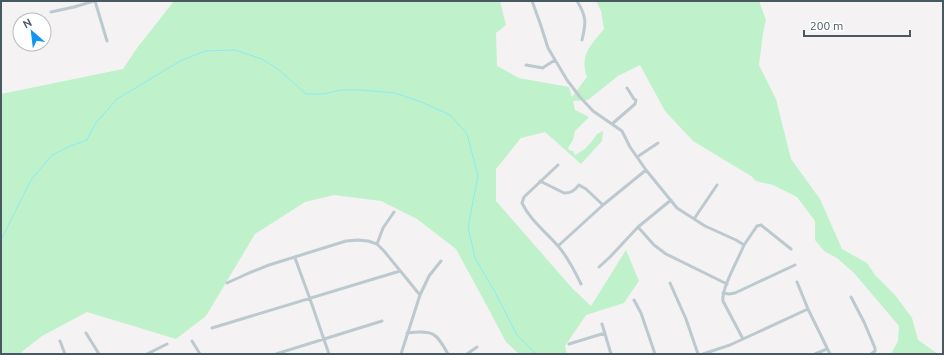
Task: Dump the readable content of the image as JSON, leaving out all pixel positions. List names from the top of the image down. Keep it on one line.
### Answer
{"scale_bar":"200 m","north":"top left"}
